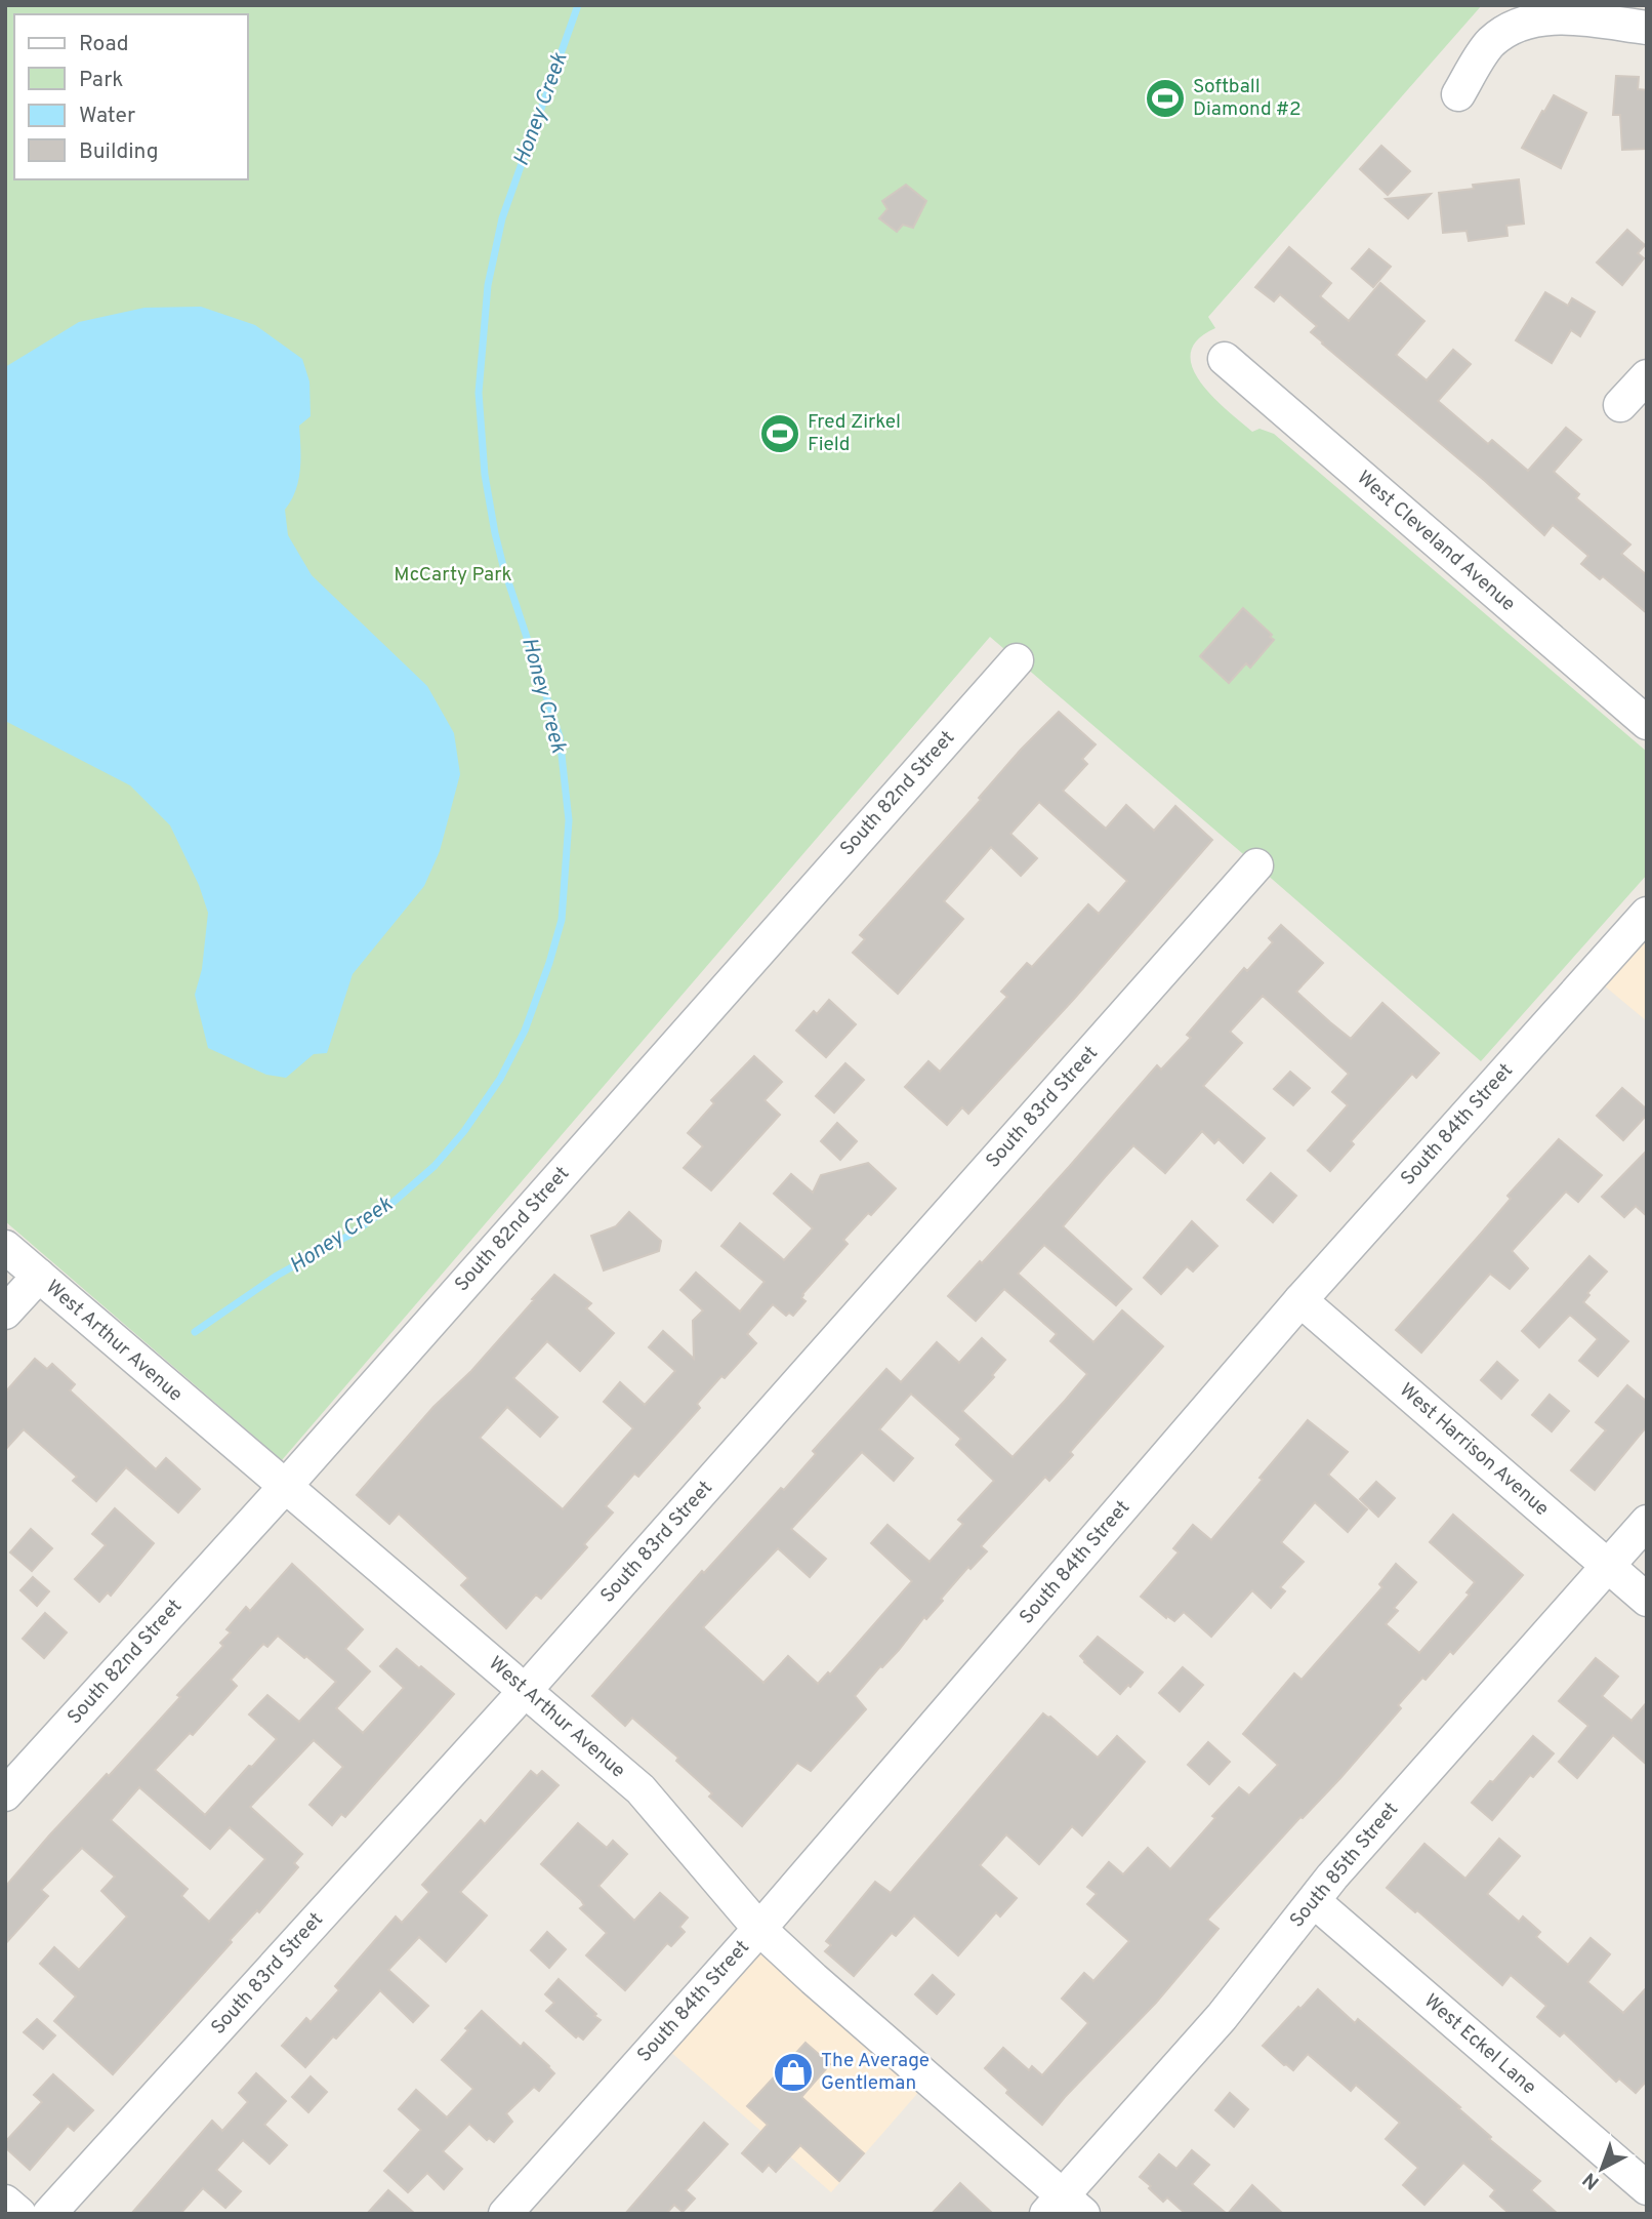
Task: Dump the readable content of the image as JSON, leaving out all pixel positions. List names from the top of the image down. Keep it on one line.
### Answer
{"streets":{"street":["West Cleveland Avenue","South 82nd Street","South 83rd Street","South 84th Street","West Arthur Avenue","West Harrison Avenue","South 85th Street","West Eckel Lane"]},"crossings":[["South 82nd Street","West Arthur Avenue"],["South 83rd Street","West Arthur Avenue"],["South 84th Street","West Arthur Avenue"],["South 84th Street","West Harrison Avenue"],["West Arthur Avenue","South 85th Street"],["West Harrison Avenue","South 85th Street"],["South 85th Street","West Eckel Lane"]],"water":["Honey Creek"],"parks":["McCarty Park"],"places":{"sports":["Softball Diamond #2","Fred Zirkel Field"],"shop":["The Average Gentleman"]},"legend":["Road","Park","Water","Building"],"north":"bottom left"}
